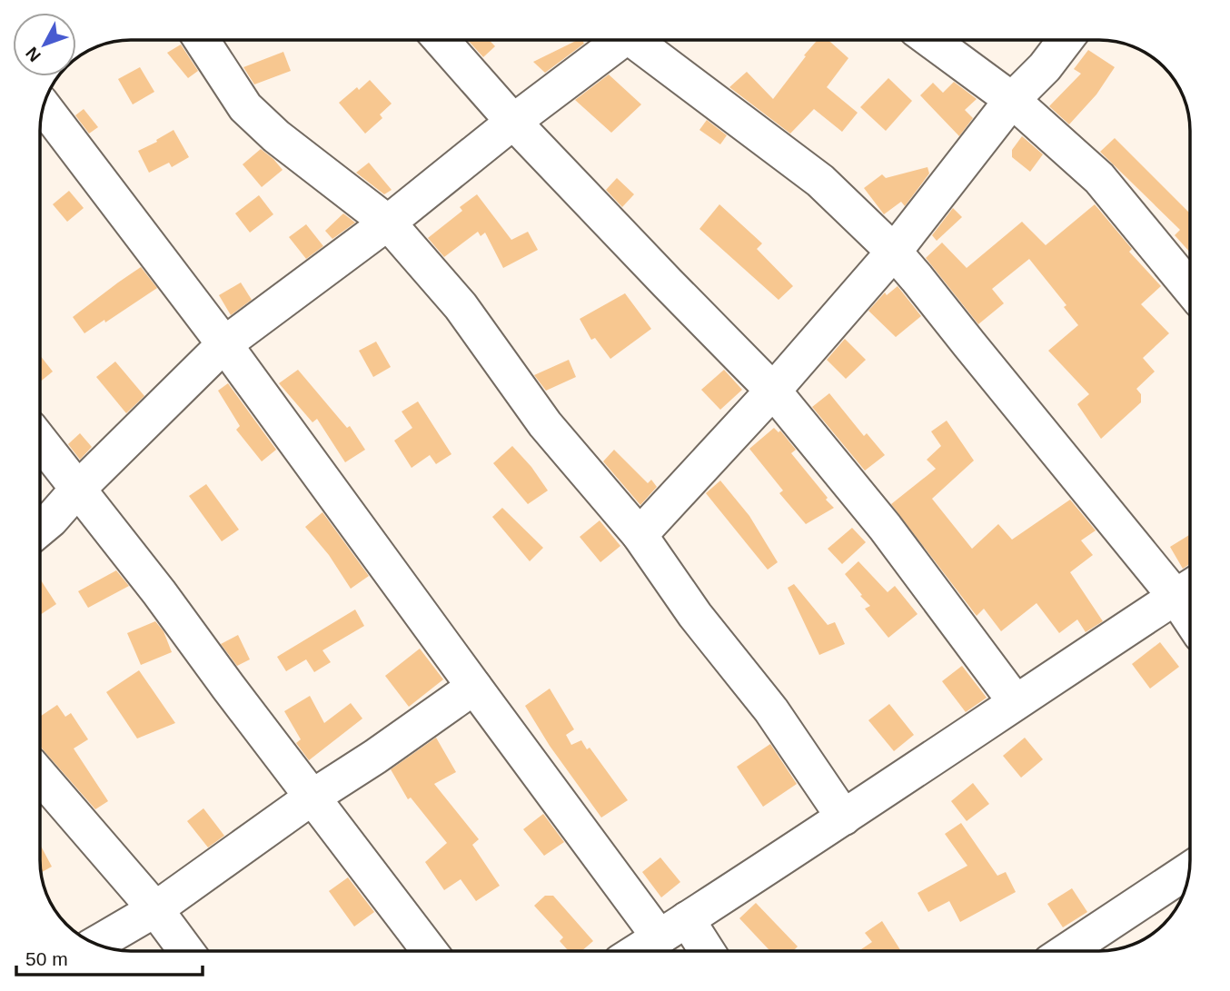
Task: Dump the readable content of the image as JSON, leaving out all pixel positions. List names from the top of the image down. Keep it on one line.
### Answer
{"scale_bar":"50 m","north":"bottom left"}
